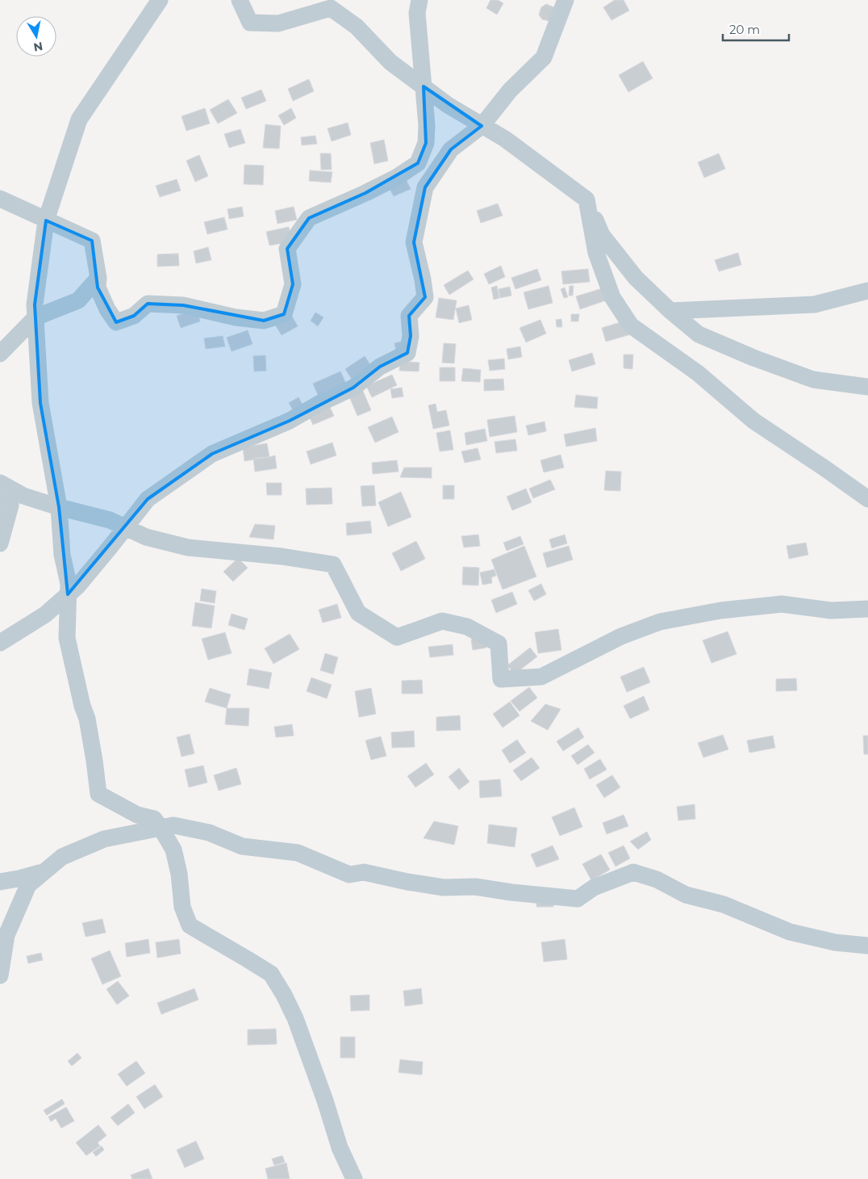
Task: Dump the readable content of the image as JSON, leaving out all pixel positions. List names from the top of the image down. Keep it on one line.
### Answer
{"scale_bar":"20 m","north":"bottom"}
